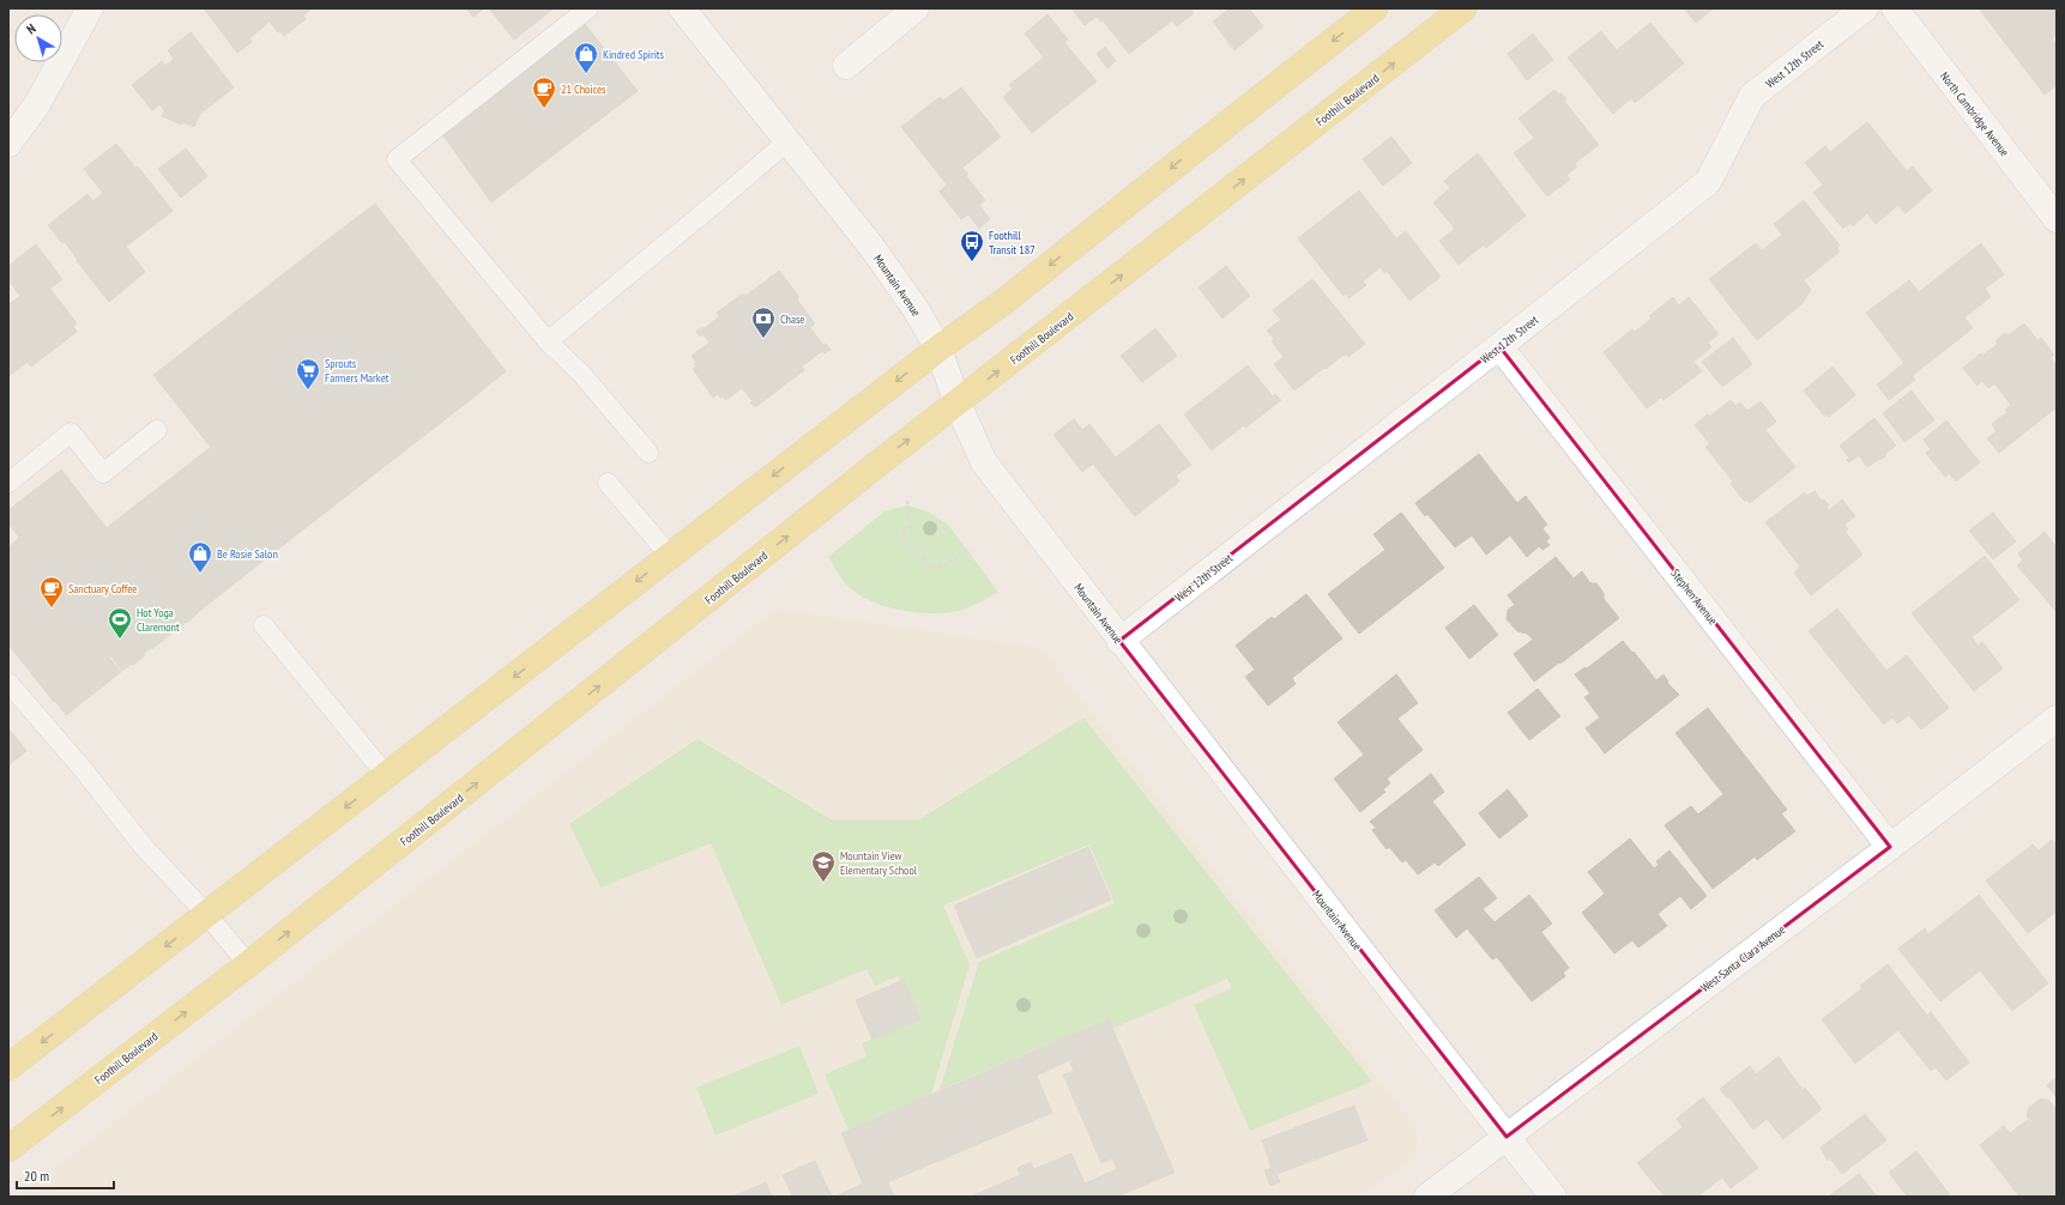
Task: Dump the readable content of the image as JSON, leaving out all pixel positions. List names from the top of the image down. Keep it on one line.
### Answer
{"streets":{"main road":["Foothill Boulevard"],"street":["West 12th Street","North Cambridge Avenue","Mountain Avenue","Stephen Avenue","West Santa Clara Avenue"]},"crossings":[["West 12th Street","Mountain Avenue"],["West 12th Street","Stephen Avenue"],["Foothill Boulevard","Mountain Avenue"],["Mountain Avenue","West Santa Clara Avenue"],["Stephen Avenue","West Santa Clara Avenue"]],"places":{"shop":["Kindred Spirits","Be Rosie Salon"],"cafe":["21 Choices","Sanctuary Coffee"],"bus stop":["Foothill Transit 187"],"bank":["Chase"],"supermarket":["Sprouts Farmers Market"],"sports":["Hot Yoga Claremont"],"school or university":["Mountain View Elementary School"]},"scale_bar":"20 m","north":"top left"}
